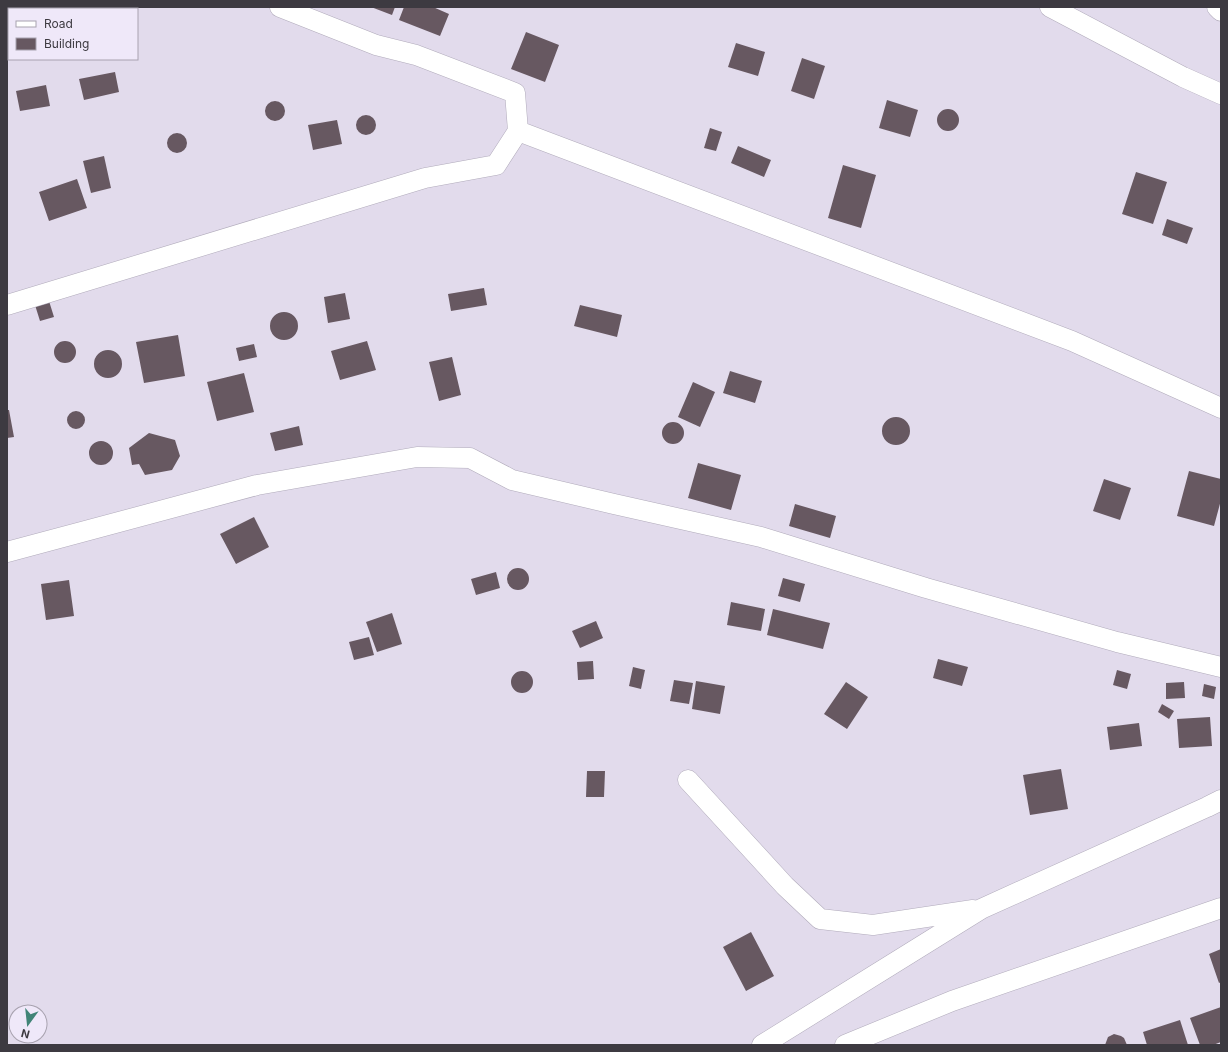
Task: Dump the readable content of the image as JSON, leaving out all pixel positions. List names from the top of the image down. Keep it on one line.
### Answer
{"legend":["Road","Building"],"north":"bottom"}
